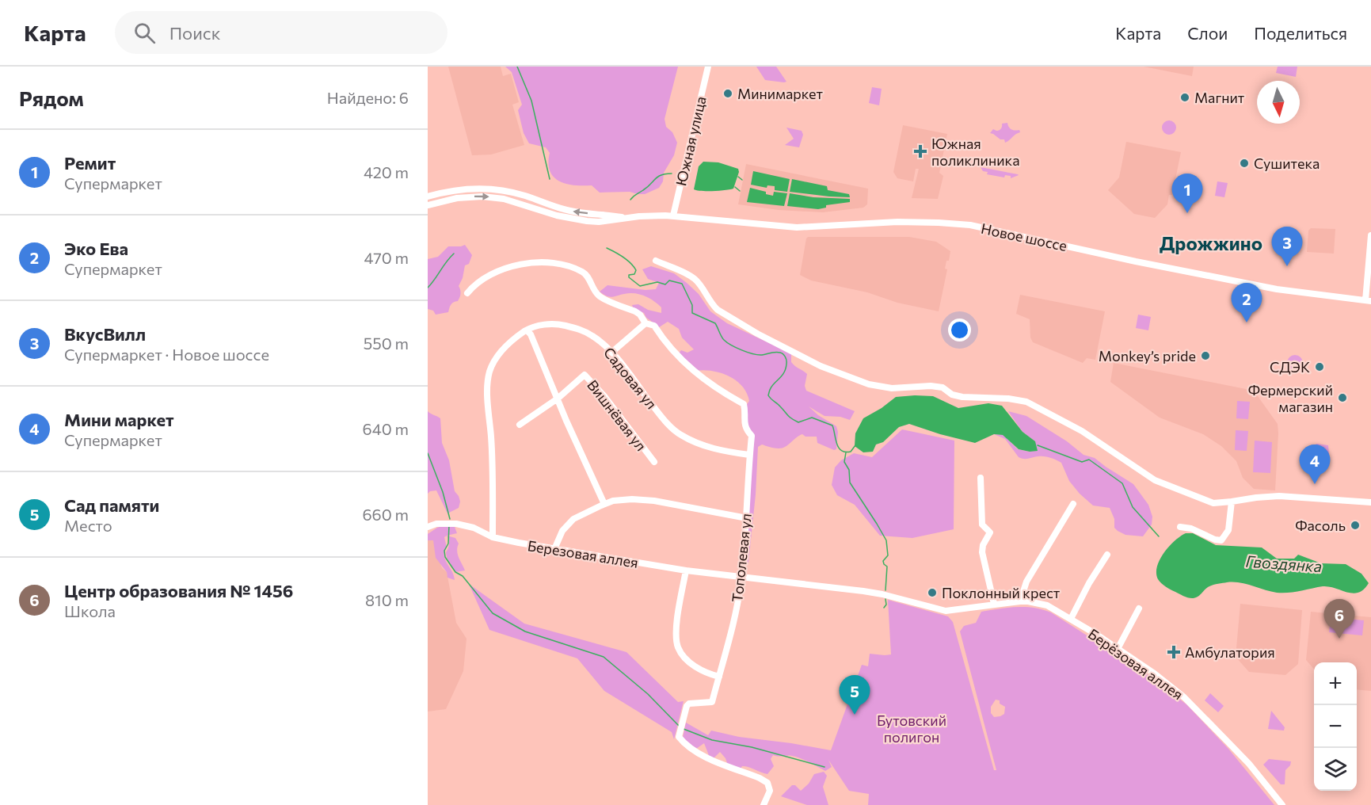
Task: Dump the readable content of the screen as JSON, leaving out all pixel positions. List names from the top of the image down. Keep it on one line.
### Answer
{"streets":{"street":["Южная улица","Новое шоссе","Садовая ул","Вишнёвая ул","Березовая аллея","Тополевая ул","Берёзовая аллея"]},"crossings":[["Южная улица","Новое шоссе"],["Садовая ул","Березовая аллея"],["Садовая ул","Тополевая ул"],["Березовая аллея","Тополевая ул"],["Березовая аллея","Берёзовая аллея"]],"districts":["Дрожжино"],"water":["Гвоздянка"],"parks":["Бутовский полигон"],"places":{"other":["Минимаркет","Магнит","Сушитека","Monkey’s pride","СДЭК","Фермерский магазин","Фасоль","Поклонный крест"],"health":["Южная поликлиника","Амбулатория"]},"north":"bottom","page":{"header":"Карта","search":"Поиск","nav":["Карта","Слои","Поделиться"],"heading":["Рядом","Найдено: 6"],"list":[{"mark":"1","name":"Ремит","note":"Супермаркет","value":"420 m"},{"mark":"2","name":"Эко Ева","note":"Супермаркет","value":"470 m"},{"mark":"3","name":"ВкусВилл","note":"Супермаркет · Новое шоссе","value":"550 m"},{"mark":"4","name":"Мини маркет","note":"Супермаркет","value":"640 m"},{"mark":"5","name":"Сад памяти","note":"Место","value":"660 m"},{"mark":"6","name":"Центр образования № 1456","note":"Школа","value":"810 m"}],"pins":["1","3","2","4","6","5"],"map_buttons":["+","−"]}}
